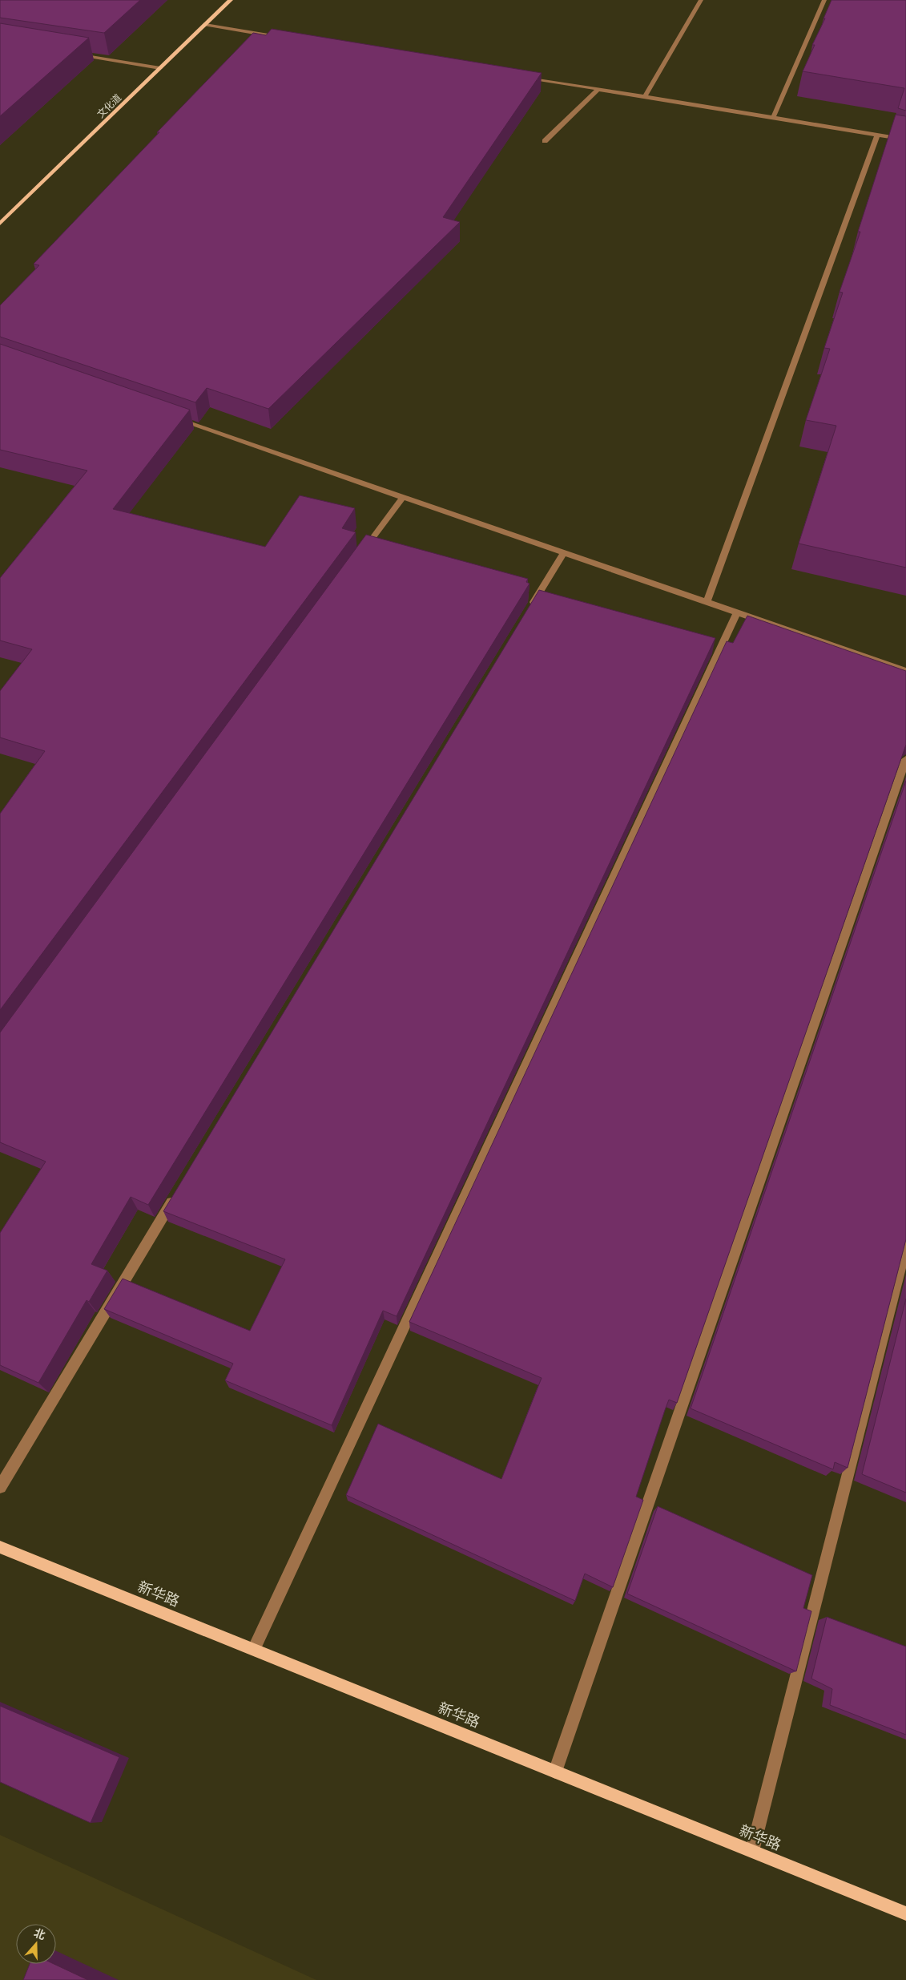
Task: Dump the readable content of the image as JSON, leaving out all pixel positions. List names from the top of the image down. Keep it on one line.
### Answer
{"streets":{"main road":["文化道","新华路"]},"north":"top"}
